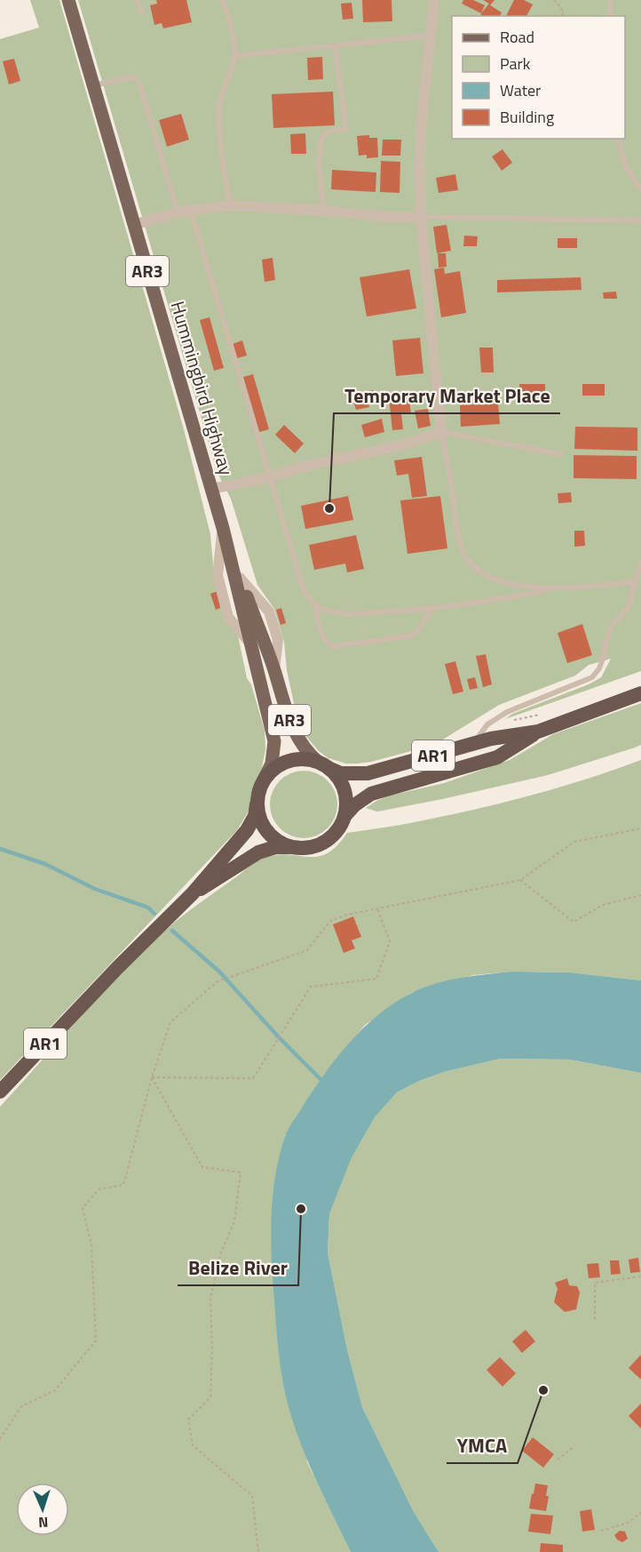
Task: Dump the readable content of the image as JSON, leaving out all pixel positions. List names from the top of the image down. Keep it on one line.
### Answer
{"streets":{"highway":["AR1"],"main road":["AR3","Hummingbird Highway"]},"crossings":[["Hummingbird Highway","AR1"]],"places":["Temporary Market Place","Belize River","YMCA"],"legend":["Road","Park","Water","Building"],"north":"bottom"}
